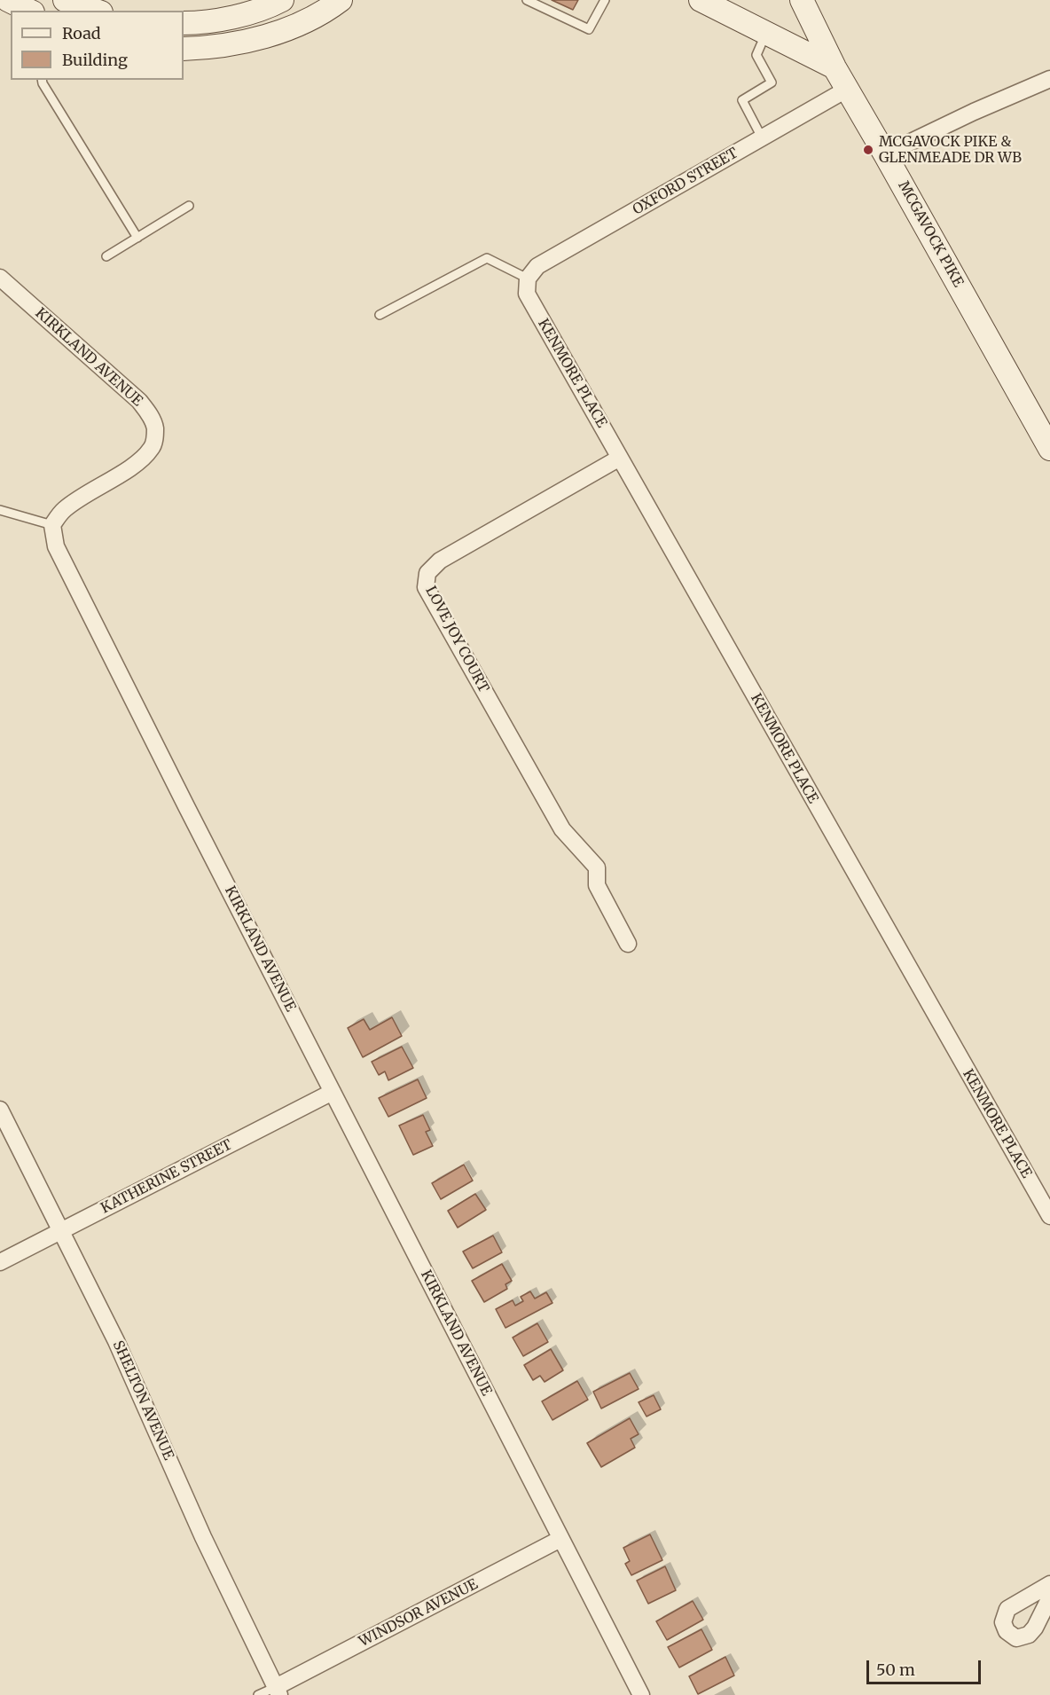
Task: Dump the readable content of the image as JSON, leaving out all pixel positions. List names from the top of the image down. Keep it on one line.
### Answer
{"streets":{"street":["OXFORD STREET","MCGAVOCK PIKE","KIRKLAND AVENUE","KENMORE PLACE","LOVE JOY COURT","KATHERINE STREET","SHELTON AVENUE","WINDSOR AVENUE"]},"crossings":[["OXFORD STREET","MCGAVOCK PIKE"],["OXFORD STREET","KENMORE PLACE"],["KIRKLAND AVENUE","KATHERINE STREET"],["KIRKLAND AVENUE","WINDSOR AVENUE"],["KENMORE PLACE","LOVE JOY COURT"],["KATHERINE STREET","SHELTON AVENUE"],["SHELTON AVENUE","WINDSOR AVENUE"]],"places":["MCGAVOCK PIKE & GLENMEADE DR WB"],"legend":["Road","Building"],"scale_bar":"50 m"}
